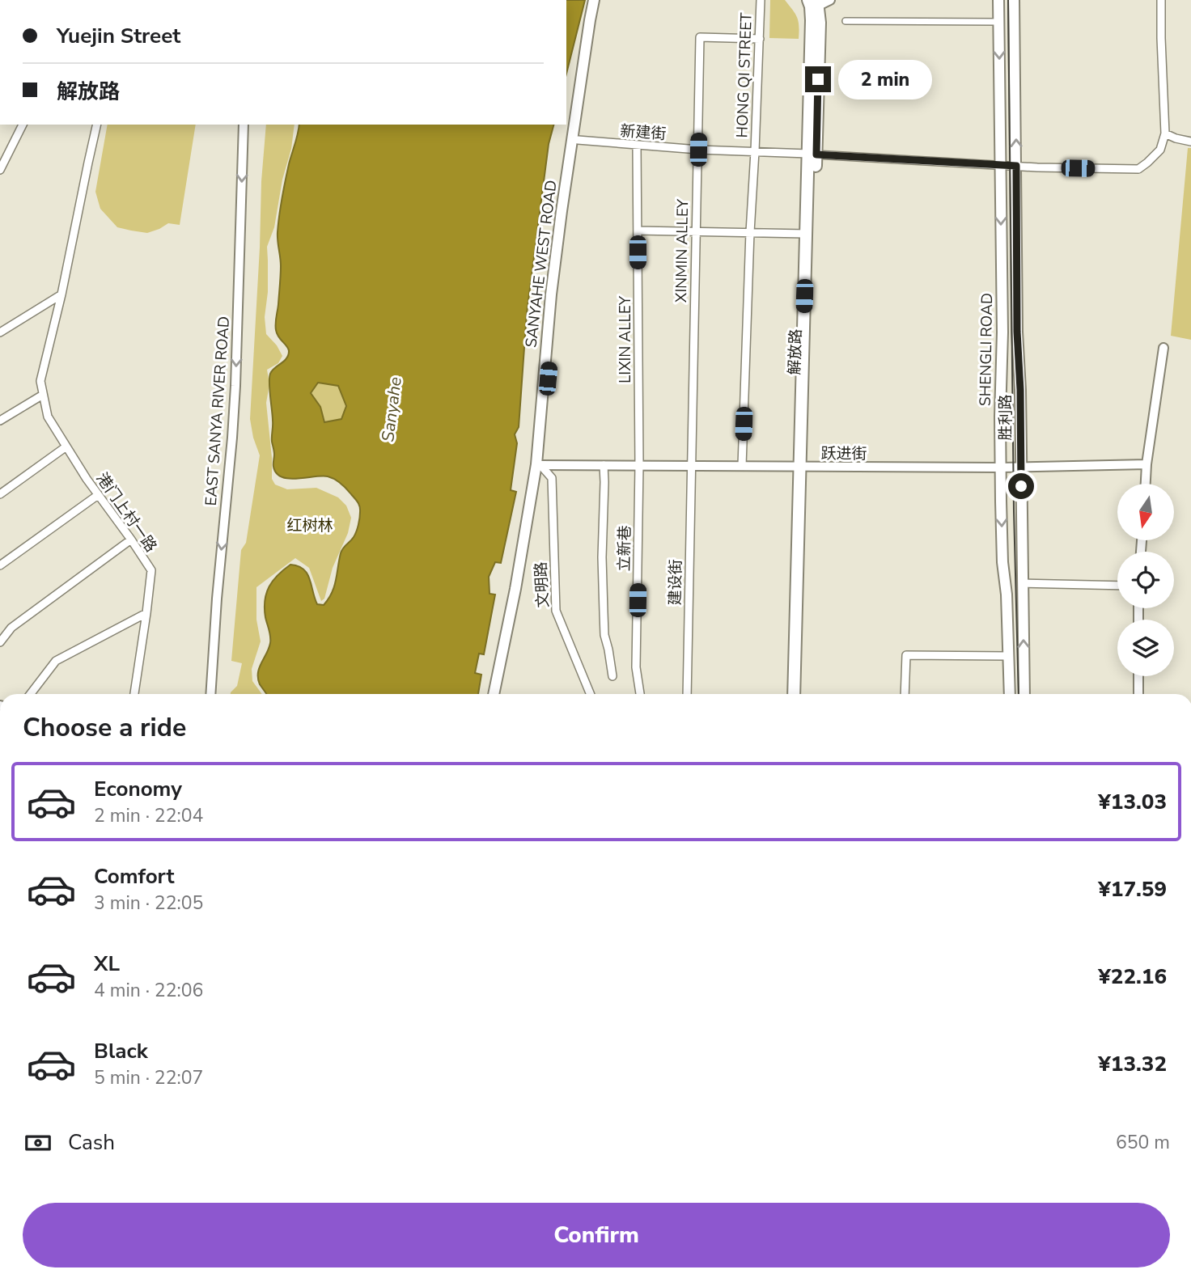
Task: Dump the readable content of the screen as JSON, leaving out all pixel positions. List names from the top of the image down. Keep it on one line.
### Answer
{"streets":{"main road":["SANYAHE WEST ROAD","SHENGLI ROAD","解放路","胜利路"],"street":["HONG QI STREET","新建街","XINMIN ALLEY","LIXIN ALLEY","EAST SANYA RIVER ROAD","跃进街","港门上村一路","立新巷","建设街","文明路"]},"crossings":[["HONG QI STREET","新建街"],["HONG QI STREET","XINMIN ALLEY"],["HONG QI STREET","跃进街"],["新建街","XINMIN ALLEY"],["新建街","SANYAHE WEST ROAD"],["新建街","LIXIN ALLEY"],["新建街","SHENGLI ROAD"],["新建街","解放路"],["新建街","胜利路"],["XINMIN ALLEY","跃进街"],["XINMIN ALLEY","建设街"],["SANYAHE WEST ROAD","跃进街"],["SANYAHE WEST ROAD","文明路"],["LIXIN ALLEY","跃进街"],["LIXIN ALLEY","立新巷"],["SHENGLI ROAD","跃进街"],["解放路","跃进街"],["胜利路","跃进街"],["跃进街","立新巷"],["跃进街","建设街"],["跃进街","文明路"]],"one_way":["SHENGLI ROAD","EAST SANYA RIVER ROAD","胜利路"],"water":["Sanyahe"],"parks":["红树林"],"north":"bottom","page":{"banner":["Yuejin Street","解放路"],"bubble":"2 min","heading":"Choose a ride","list":[{"name":"Economy","note":"2 min · 22:04","value":"¥13.03"},{"name":"Comfort","note":"3 min · 22:05","value":"¥17.59"},{"name":"XL","note":"4 min · 22:06","value":"¥22.16"},{"name":"Black","note":"5 min · 22:07","value":"¥13.32"}],"pay":["Cash","650 m"],"buttons":"Confirm"}}
